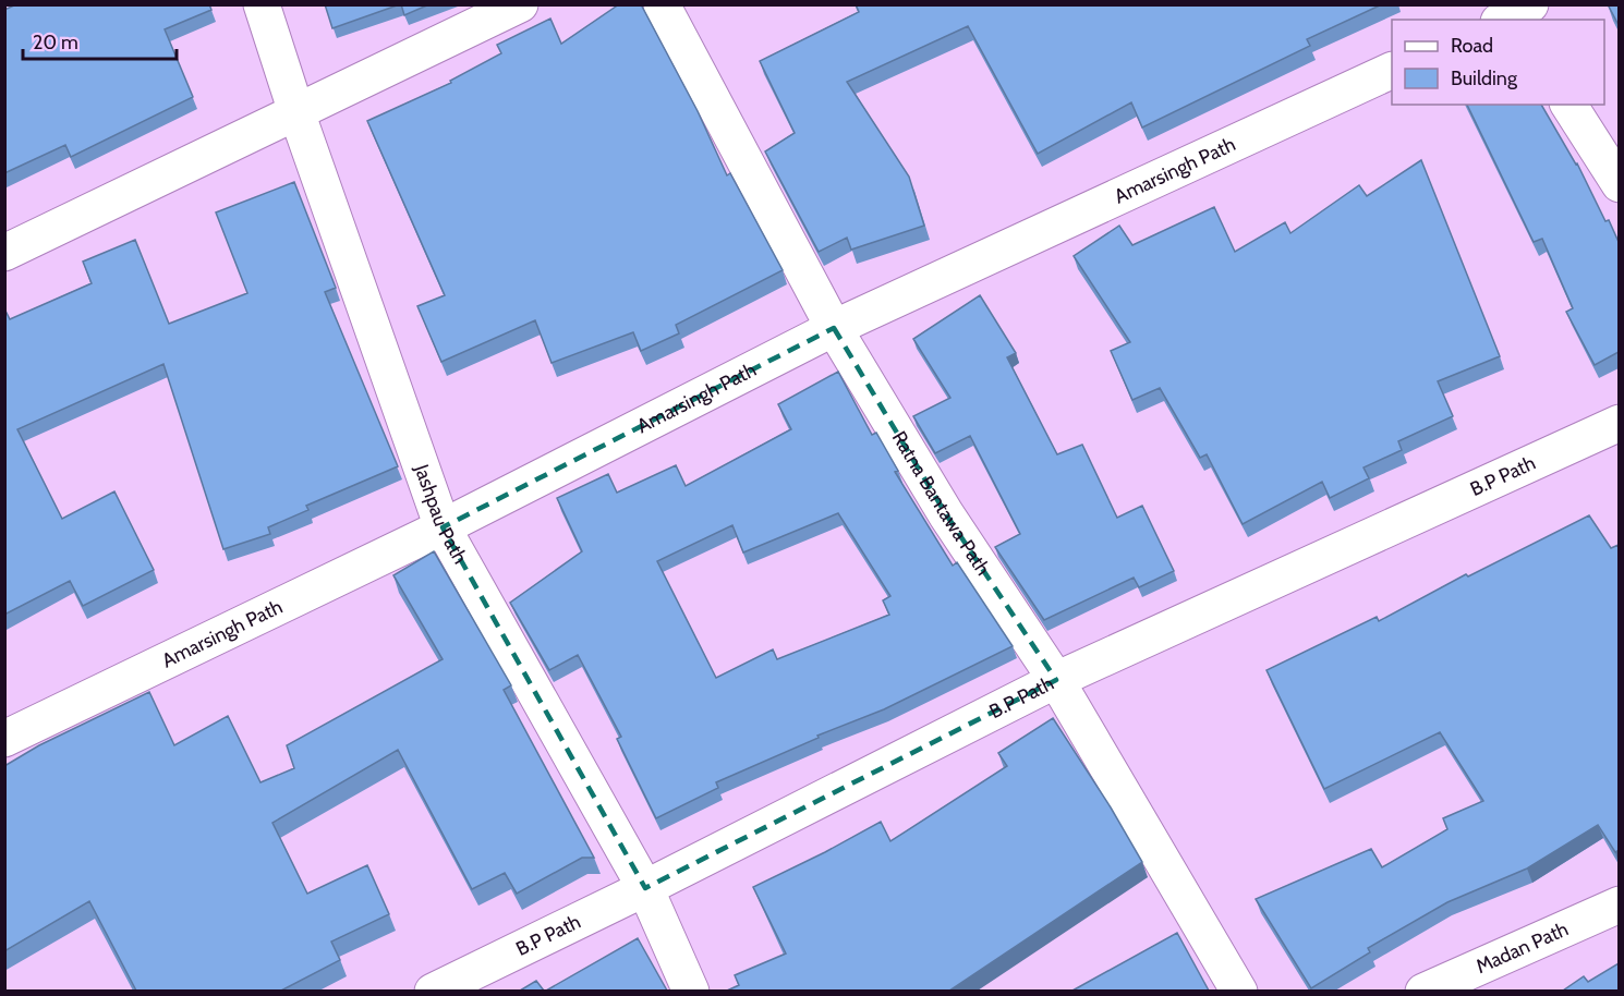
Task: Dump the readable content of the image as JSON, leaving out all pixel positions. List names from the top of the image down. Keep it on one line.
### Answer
{"streets":{"street":["Amarsingh Path","B.P Path","Ratna Bantawa Path","Jashpau Path","Madan Path"]},"crossings":[["Amarsingh Path","Ratna Bantawa Path"],["Amarsingh Path","Jashpau Path"],["B.P Path","Ratna Bantawa Path"],["B.P Path","Jashpau Path"]],"legend":["Road","Building"],"scale_bar":"20 m"}
